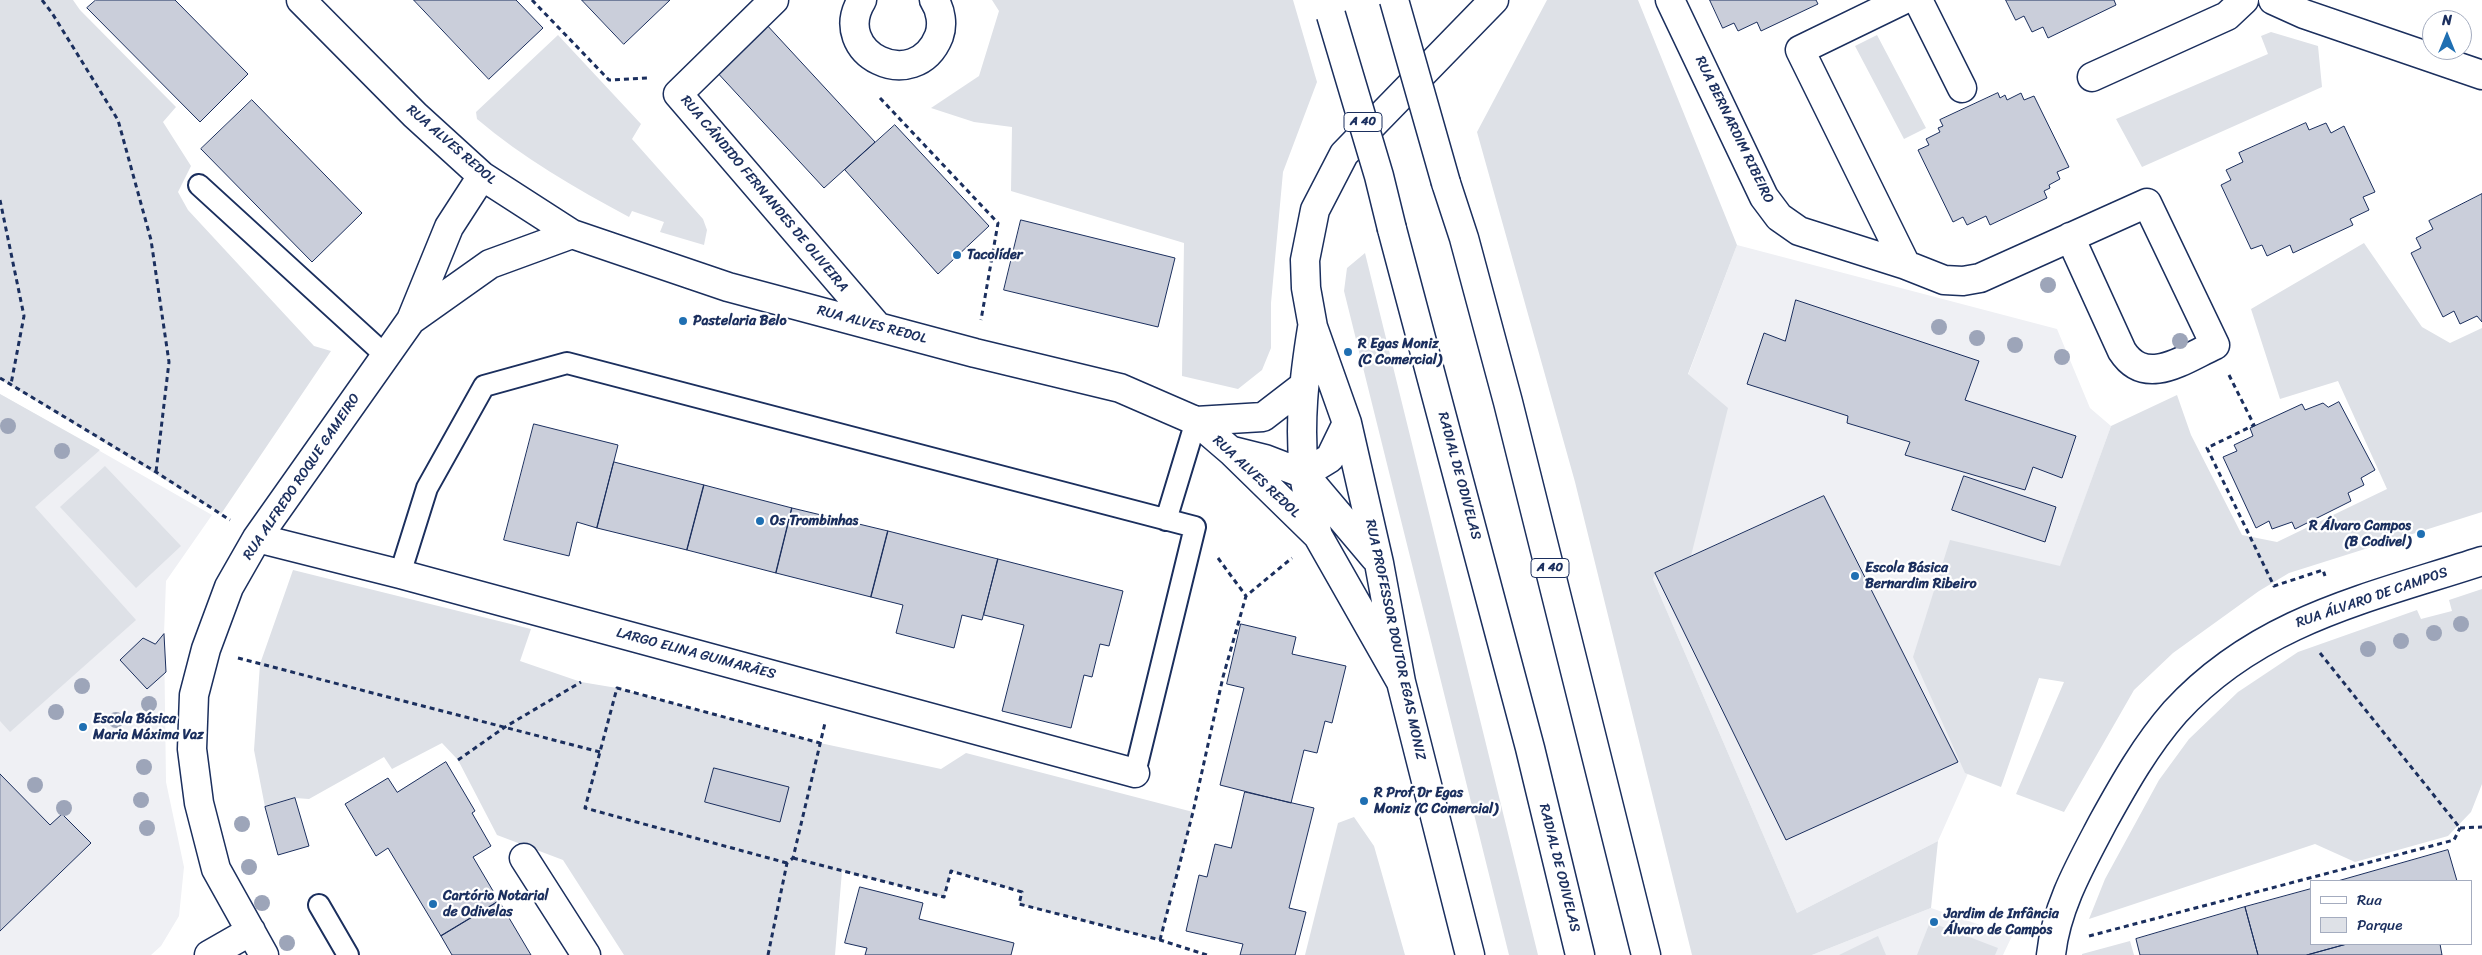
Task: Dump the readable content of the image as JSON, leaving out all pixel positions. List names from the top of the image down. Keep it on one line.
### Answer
{"streets":{"main road":["A 40","RUA BERNARDIM RIBEIRO","RUA ALVES REDOL","RUA CÂNDIDO FERNANDES DE OLIVEIRA","RADIAL DE ODIVELAS","RUA ALFREDO ROQUE GAMEIRO","RUA ÁLVARO DE CAMPOS","RUA PROFESSOR DOUTOR EGAS MONIZ","LARGO ELINA GUIMARÃES"]},"crossings":[["RUA ALVES REDOL","RUA CÂNDIDO FERNANDES DE OLIVEIRA"],["RUA ALVES REDOL","RUA ALFREDO ROQUE GAMEIRO"],["RUA ALVES REDOL","RUA PROFESSOR DOUTOR EGAS MONIZ"],["RUA ALFREDO ROQUE GAMEIRO","LARGO ELINA GUIMARÃES"]],"places":["Tacolíder","Pastelaria Belo","R Egas Moniz (C Comercial)","Os Trombinhas","R Álvaro Campos (B Codivel)","Escola Básica Bernardim Ribeiro","Escola Básica Maria Máxima Vaz","R Prof Dr Egas Moniz (C Comercial)","Cartório Notarial de Odivelas","Jardim de Infância Álvaro de Campos"],"legend":["Rua","Parque"],"north":"top"}
